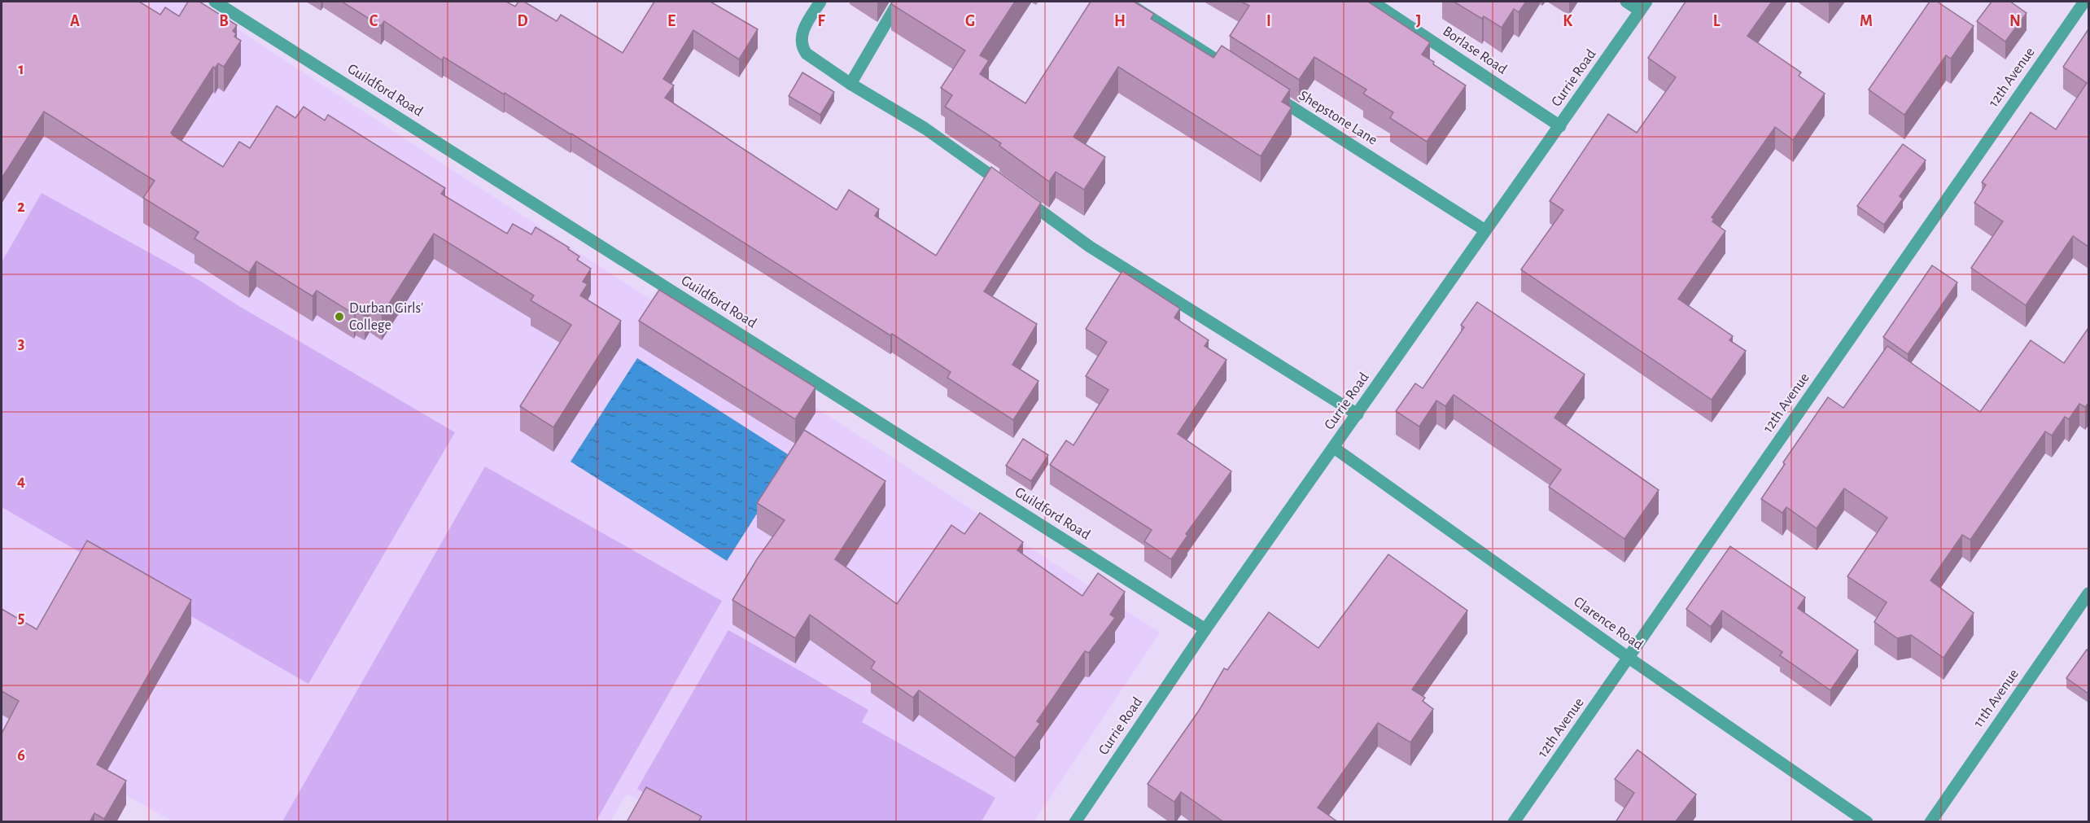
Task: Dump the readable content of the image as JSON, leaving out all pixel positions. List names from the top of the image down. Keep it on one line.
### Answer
{"streets":{"street":["Borlase Road","12th Avenue","Currie Road","Guildford Road","Shepstone Lane","Clarence Road","11th Avenue"]},"crossings":[["Borlase Road","Currie Road"],["12th Avenue","Clarence Road"],["Currie Road","Guildford Road"],["Currie Road","Shepstone Lane"],["Currie Road","Clarence Road"]],"places":["Durban Girls' College"],"grid":{"columns":["A","B","C","D","E","F","G","H","I","J","K","L","M","N"],"rows":["1","2","3","4","5","6"]}}
